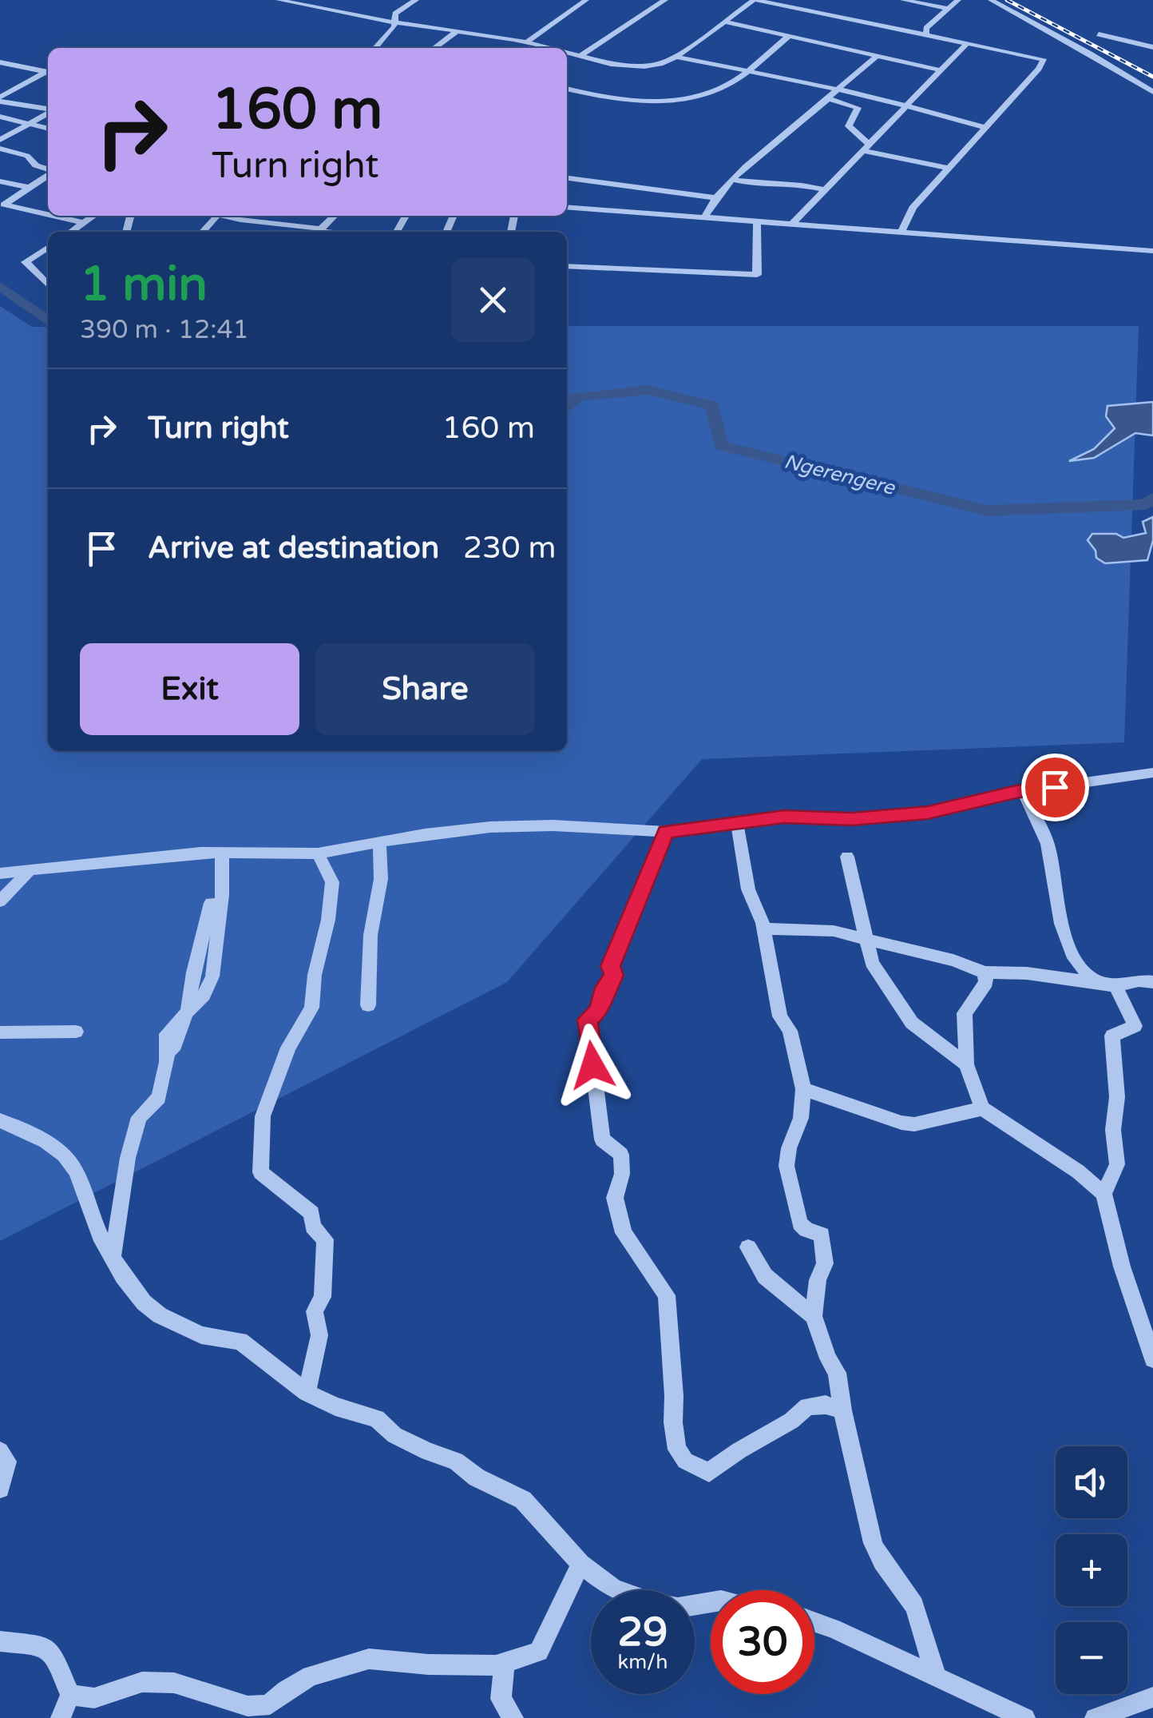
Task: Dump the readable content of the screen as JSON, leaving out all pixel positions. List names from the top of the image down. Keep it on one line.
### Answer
{"water":["Ngerengere"],"page":{"turn":["160 m","Turn right"],"heading":["1 min","390 m · 12:41"],"list":[{"name":"Turn right","value":"160 m"},{"name":"Arrive at destination","value":"230 m"}],"buttons":["Exit","Share"],"map_buttons":["+","−"],"speed":"29 km/h","limit":"30"}}
